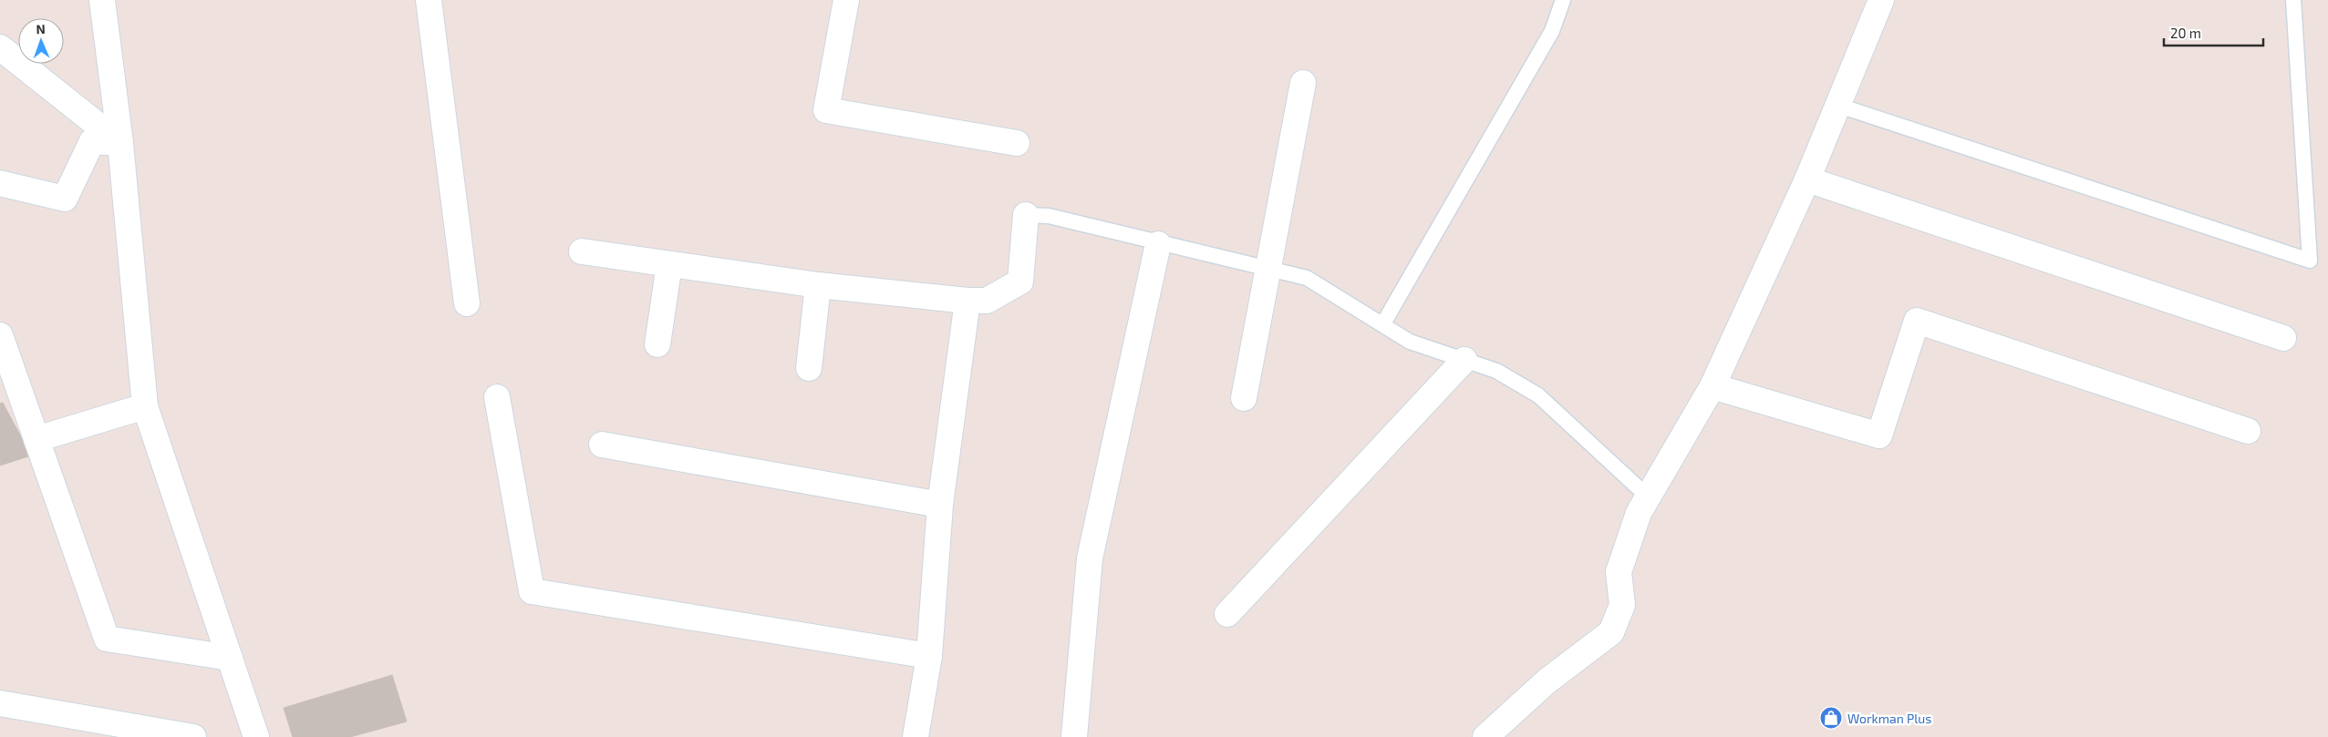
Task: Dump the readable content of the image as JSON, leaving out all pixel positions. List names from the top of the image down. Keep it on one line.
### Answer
{"places":{"shop":["Workman Plus"]},"scale_bar":"20 m","north":"top"}
